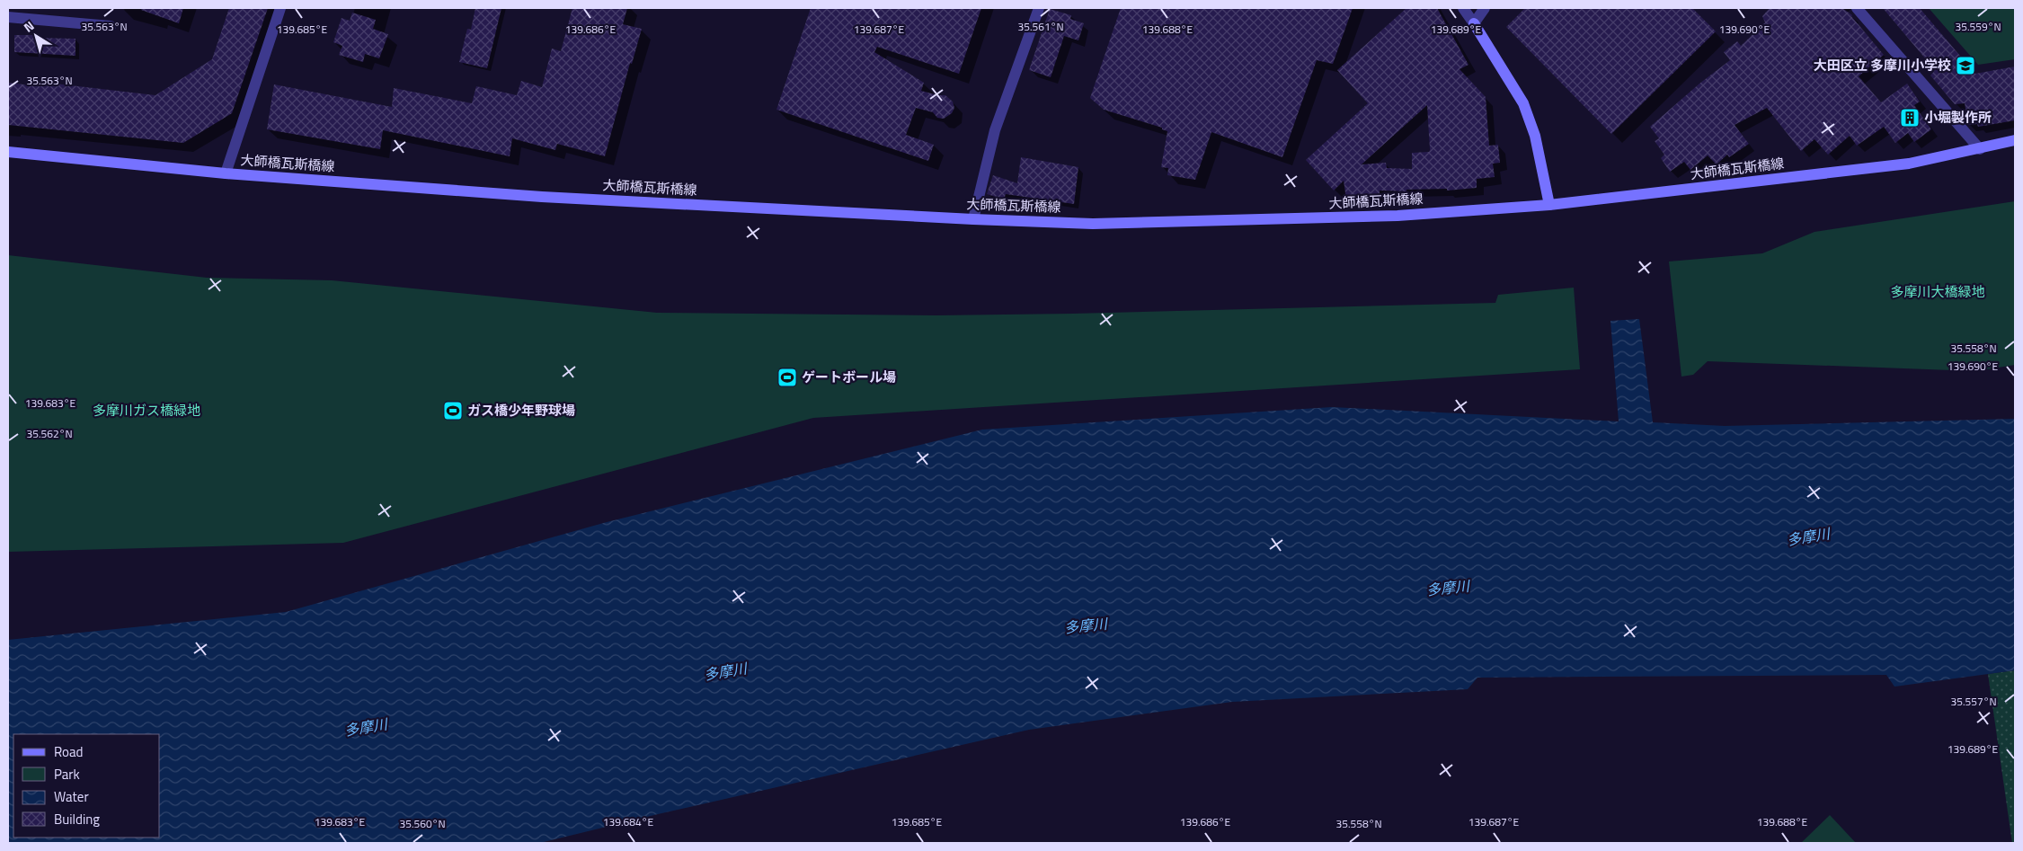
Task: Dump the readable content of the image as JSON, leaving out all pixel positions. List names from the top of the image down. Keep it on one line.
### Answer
{"streets":{"street":["大師橋瓦斯橋線"]},"water":["多摩川"],"parks":["多摩川大橋緑地","多摩川ガス橋緑地"],"places":{"school or university":["大田区立 多摩川小学校"],"building":["小堀製作所"],"sports":["ゲートボール場","ガス橋少年野球場"]},"legend":["Road","Park","Water","Building"],"north":"top left","coordinates":["35.559°N","35.563°N","35.561°N","139.685°E","139.686°E","139.687°E","139.688°E","139.689°E","139.690°E","35.558°N","139.683°E","35.562°N","35.557°N","139.684°E","35.560°N"]}
